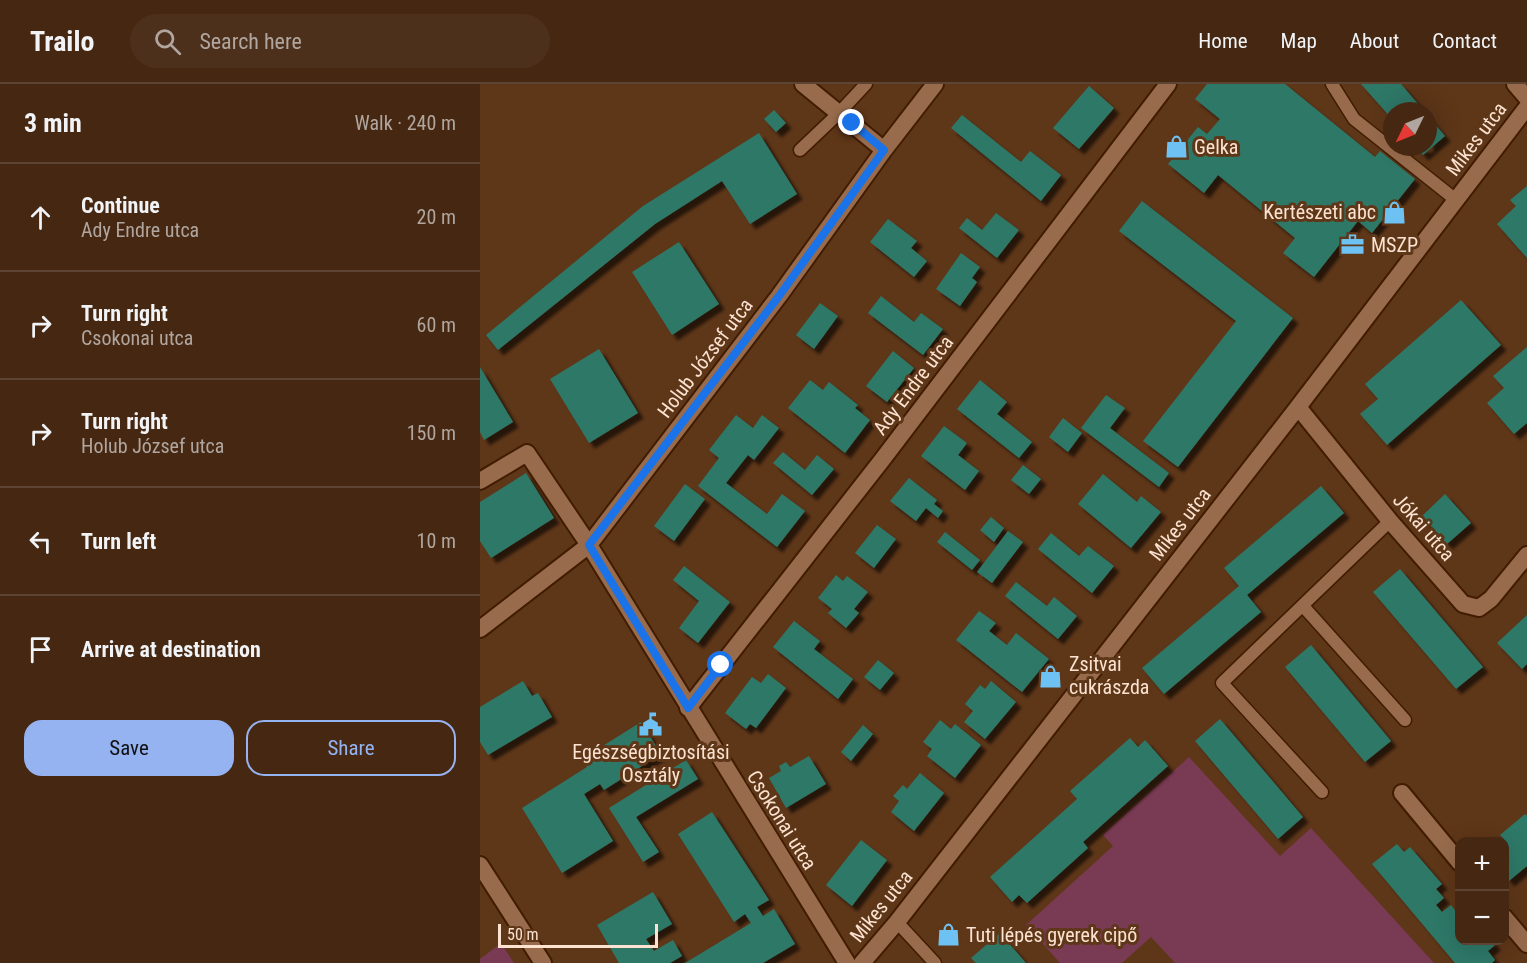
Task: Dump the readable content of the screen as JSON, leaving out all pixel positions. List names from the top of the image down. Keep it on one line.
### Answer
{"streets":{"street":["Mikes utca","Holub József utca","Ady Endre utca","Jókai utca","Csokonai utca"]},"crossings":[["Mikes utca","Jókai utca"],["Holub József utca","Csokonai utca"],["Ady Endre utca","Csokonai utca"]],"places":{"shop":["Gelka","Kertészeti abc","Zsitvai cukrászda","Tuti lépés gyerek cipő"],"office":["MSZP"],"public building":["Egészségbiztosítási Osztály"]},"scale_bar":"50 m","north":"bottom left","page":{"header":"Trailo","search":"Search here","nav":["Home","Map","About","Contact"],"heading":["3 min","Walk · 240 m"],"list":[["Continue","Ady Endre utca","20 m"],["Turn right","Csokonai utca","60 m"],["Turn right","Holub József utca","150 m"],["Turn left","10 m"],"Arrive at destination"],"buttons":["Save","Share"],"map_buttons":["+","−"],"scale":"50 m"}}
